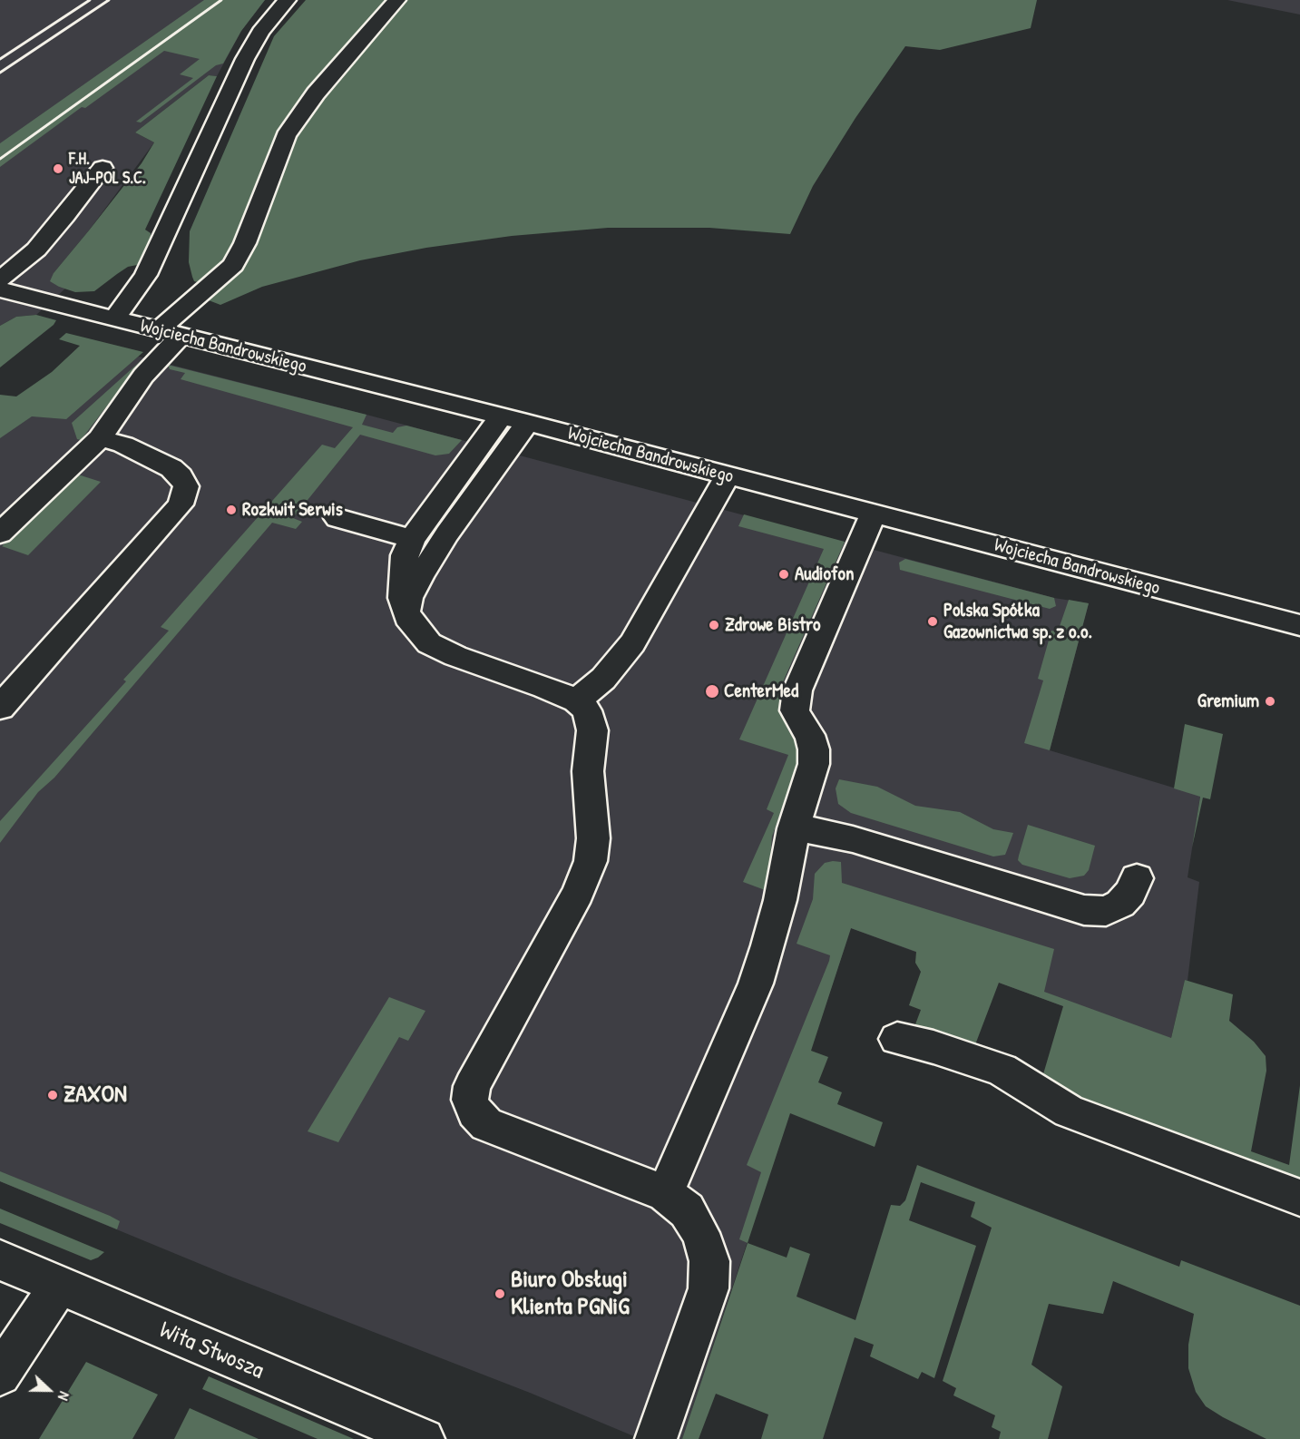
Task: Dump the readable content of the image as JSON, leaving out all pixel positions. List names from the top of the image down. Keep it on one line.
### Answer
{"streets":{"street":["Wojciecha Bandrowskiego","Wita Stwosza"]},"places":["F.H. JAJ-POL S.C.","Rozkwit Serwis","Audiofon","Polska Spółka Gazownictwa sp. z o.o.","Zdrowe Bistro","CenterMed","Gremium","ZAXON","Biuro Obsługi Klienta PGNiG"],"north":"right"}
